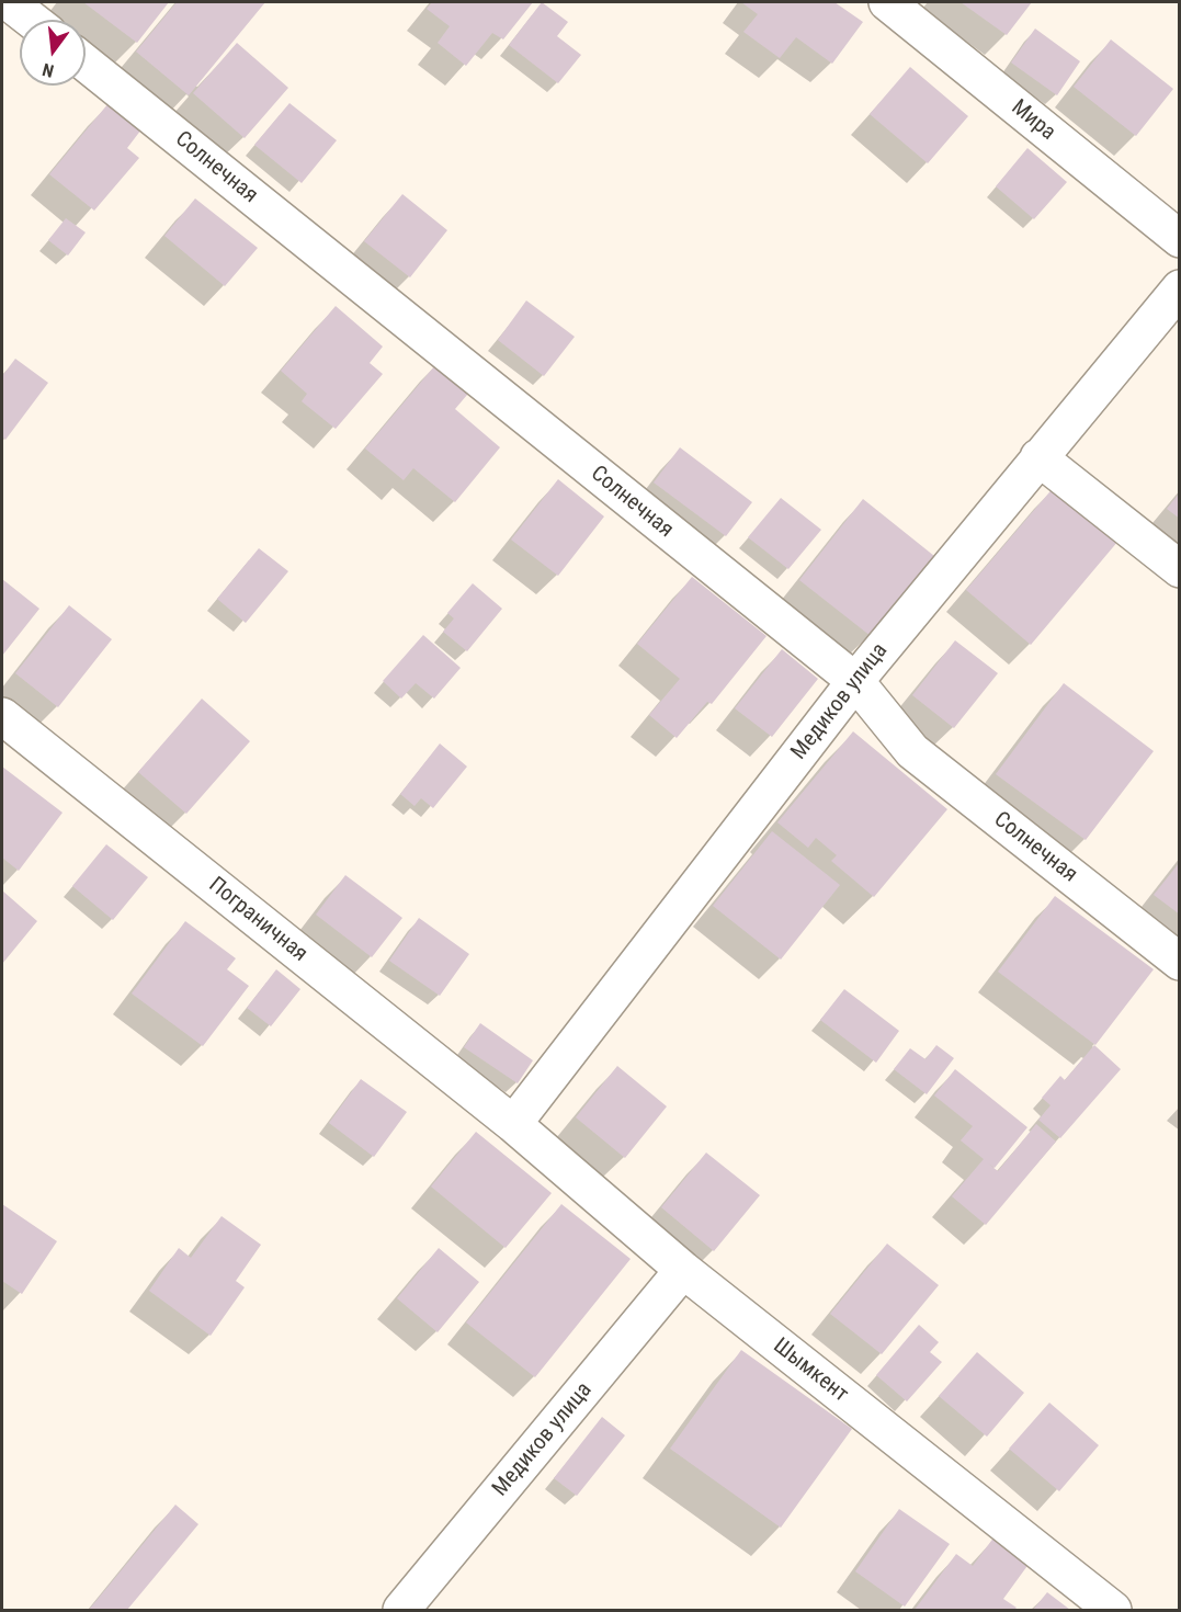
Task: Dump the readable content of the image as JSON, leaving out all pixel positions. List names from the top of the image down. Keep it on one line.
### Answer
{"streets":{"street":["Мира","Солнечная","Медиков улица","Пограничная","Шымкент"]},"crossings":[["Солнечная","Медиков улица"],["Медиков улица","Пограничная"],["Медиков улица","Шымкент"],["Пограничная","Шымкент"]],"north":"bottom"}
